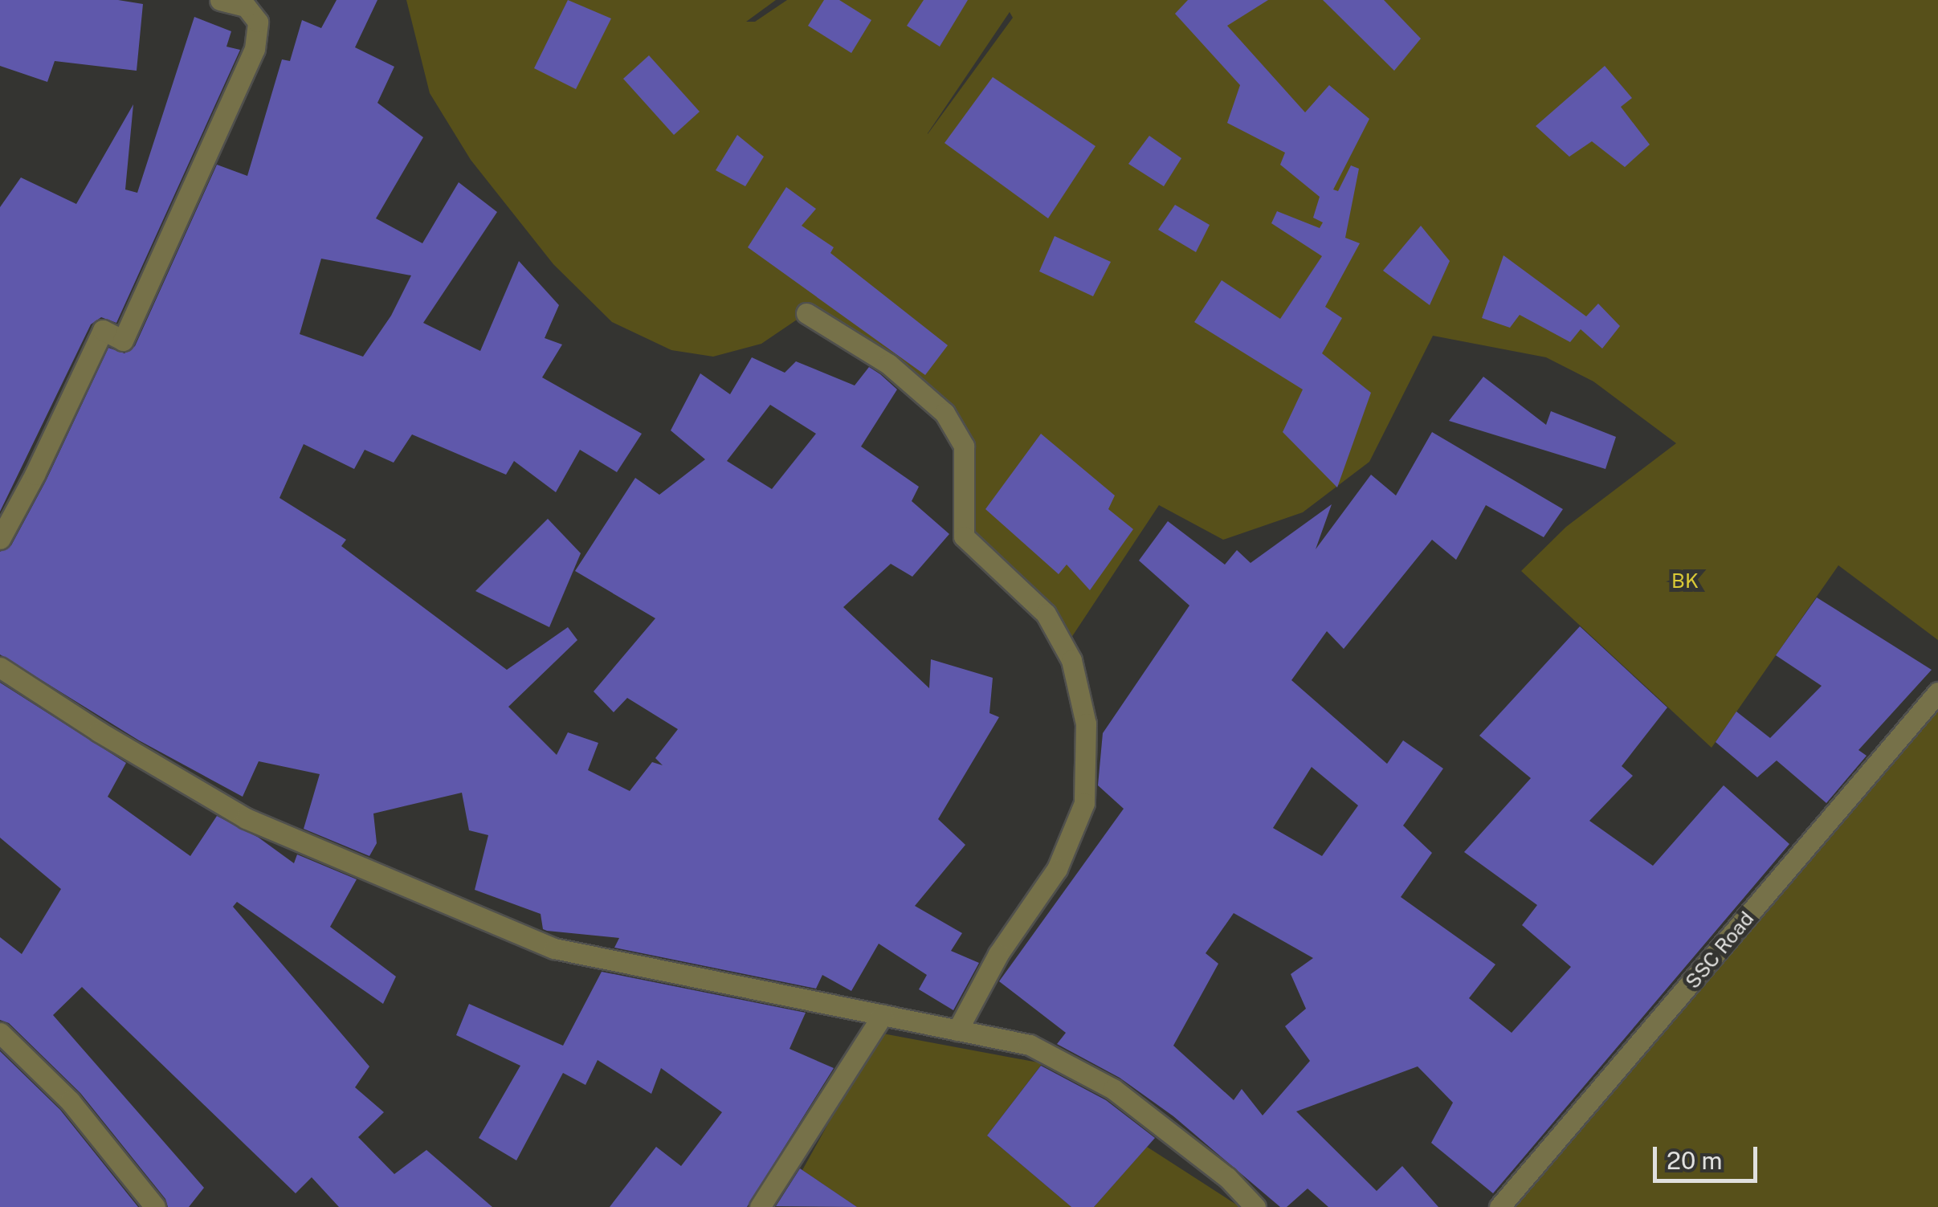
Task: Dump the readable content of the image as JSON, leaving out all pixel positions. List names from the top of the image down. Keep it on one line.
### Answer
{"streets":{"street":["SSC Road"]},"parks":["BK"],"scale_bar":"20 m"}
